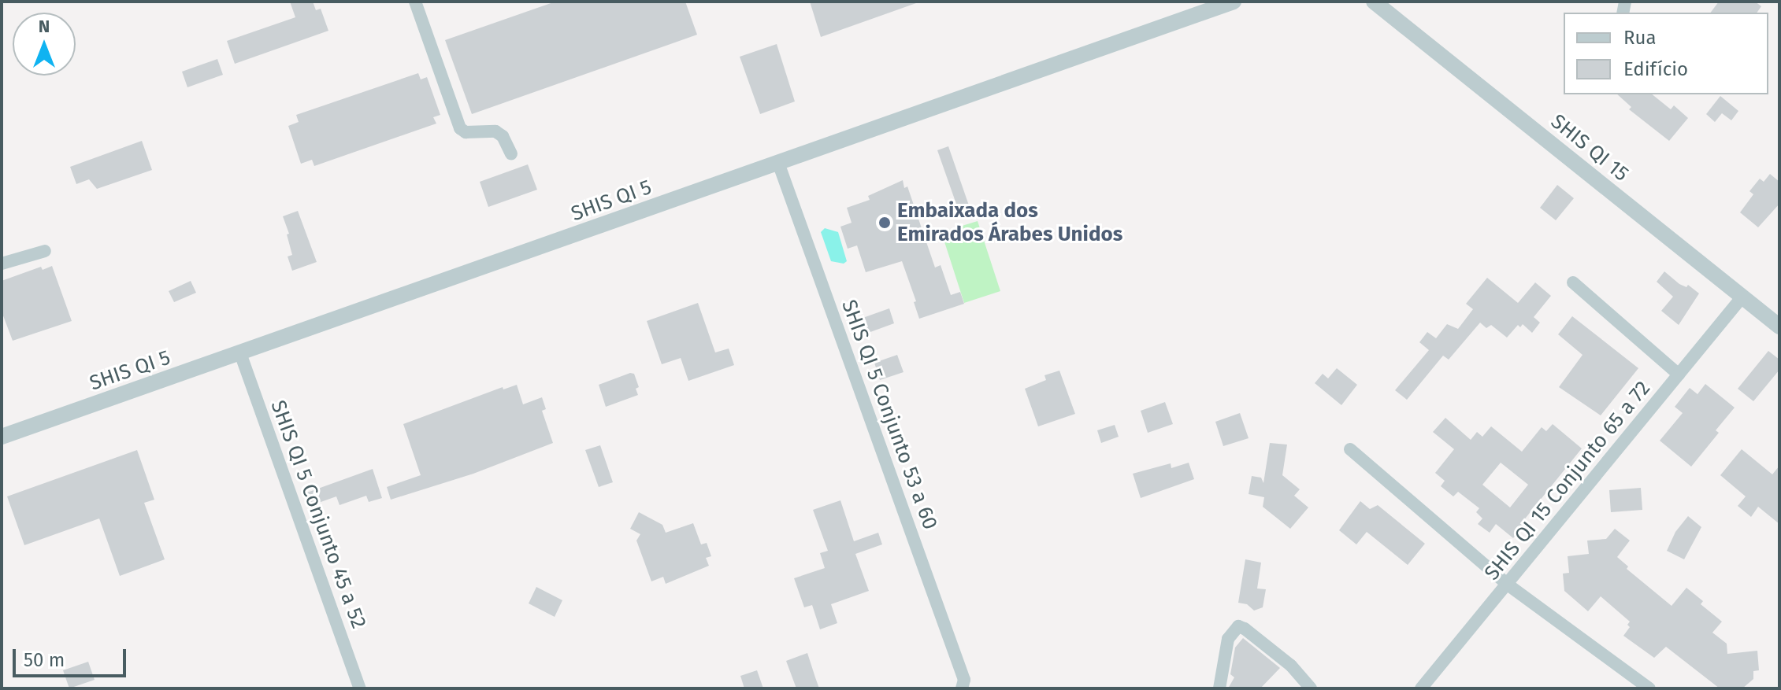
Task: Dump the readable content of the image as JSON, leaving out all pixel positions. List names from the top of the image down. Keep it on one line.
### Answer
{"streets":{"street":["SHIS QI 15","SHIS QI 5","SHIS QI 5 Conjunto 53 a 60","SHIS QI 15 Conjunto 65 a 72","SHIS QI 5 Conjunto 45 a 52"]},"crossings":[["SHIS QI 15","SHIS QI 15 Conjunto 65 a 72"],["SHIS QI 5","SHIS QI 5 Conjunto 53 a 60"],["SHIS QI 5","SHIS QI 5 Conjunto 45 a 52"]],"places":["Embaixada dos Emirados Árabes Unidos"],"legend":["Rua","Edifício"],"scale_bar":"50 m","north":"top"}
